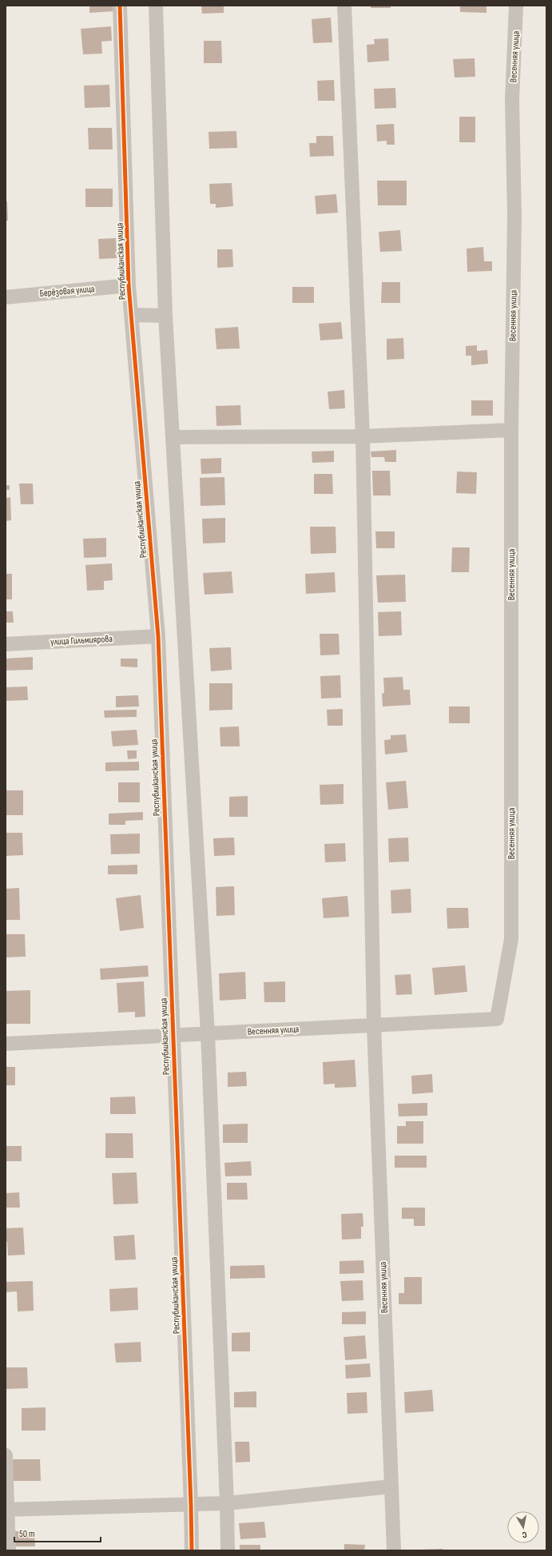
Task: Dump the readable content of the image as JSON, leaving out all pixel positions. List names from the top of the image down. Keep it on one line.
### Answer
{"streets":{"street":["Весенняя улица","Республиканская улица","Берёзовая улица","улица Гильмиярова"]},"crossings":[["Весенняя улица","Республиканская улица"],["Республиканская улица","Берёзовая улица"],["Республиканская улица","улица Гильмиярова"]],"scale_bar":"50 m","north":"bottom"}
